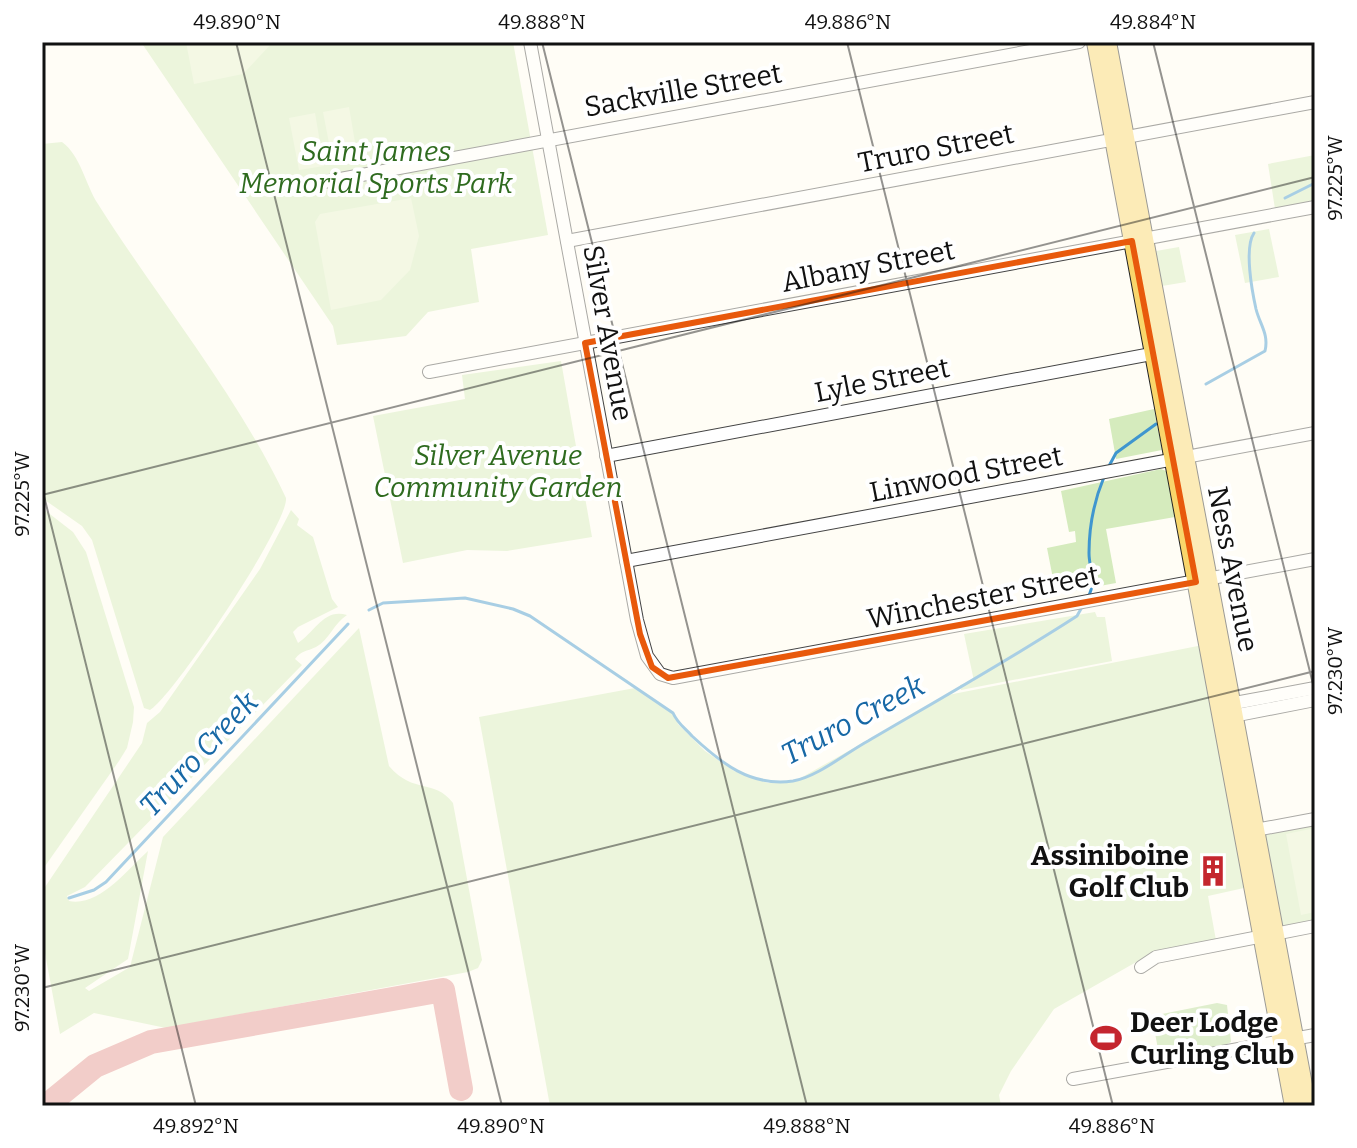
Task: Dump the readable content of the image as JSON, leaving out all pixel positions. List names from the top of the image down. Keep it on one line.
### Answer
{"streets":{"main road":["Ness Avenue"],"street":["Sackville Street","Truro Street","Albany Street","Silver Avenue","Lyle Street","Linwood Street","Winchester Street"]},"crossings":[["Sackville Street","Silver Avenue"],["Truro Street","Silver Avenue"],["Truro Street","Ness Avenue"],["Albany Street","Silver Avenue"],["Albany Street","Ness Avenue"],["Silver Avenue","Lyle Street"],["Silver Avenue","Linwood Street"],["Silver Avenue","Winchester Street"],["Lyle Street","Ness Avenue"],["Linwood Street","Ness Avenue"],["Ness Avenue","Winchester Street"]],"water":["Truro Creek"],"parks":["Saint James Memorial Sports Park","Silver Avenue Community Garden"],"places":{"building":["Assiniboine Golf Club"],"sports":["Deer Lodge Curling Club"]},"coordinates":["49.890°N","49.888°N","49.886°N","49.884°N","97.225°W","97.230°W","49.892°N"]}
